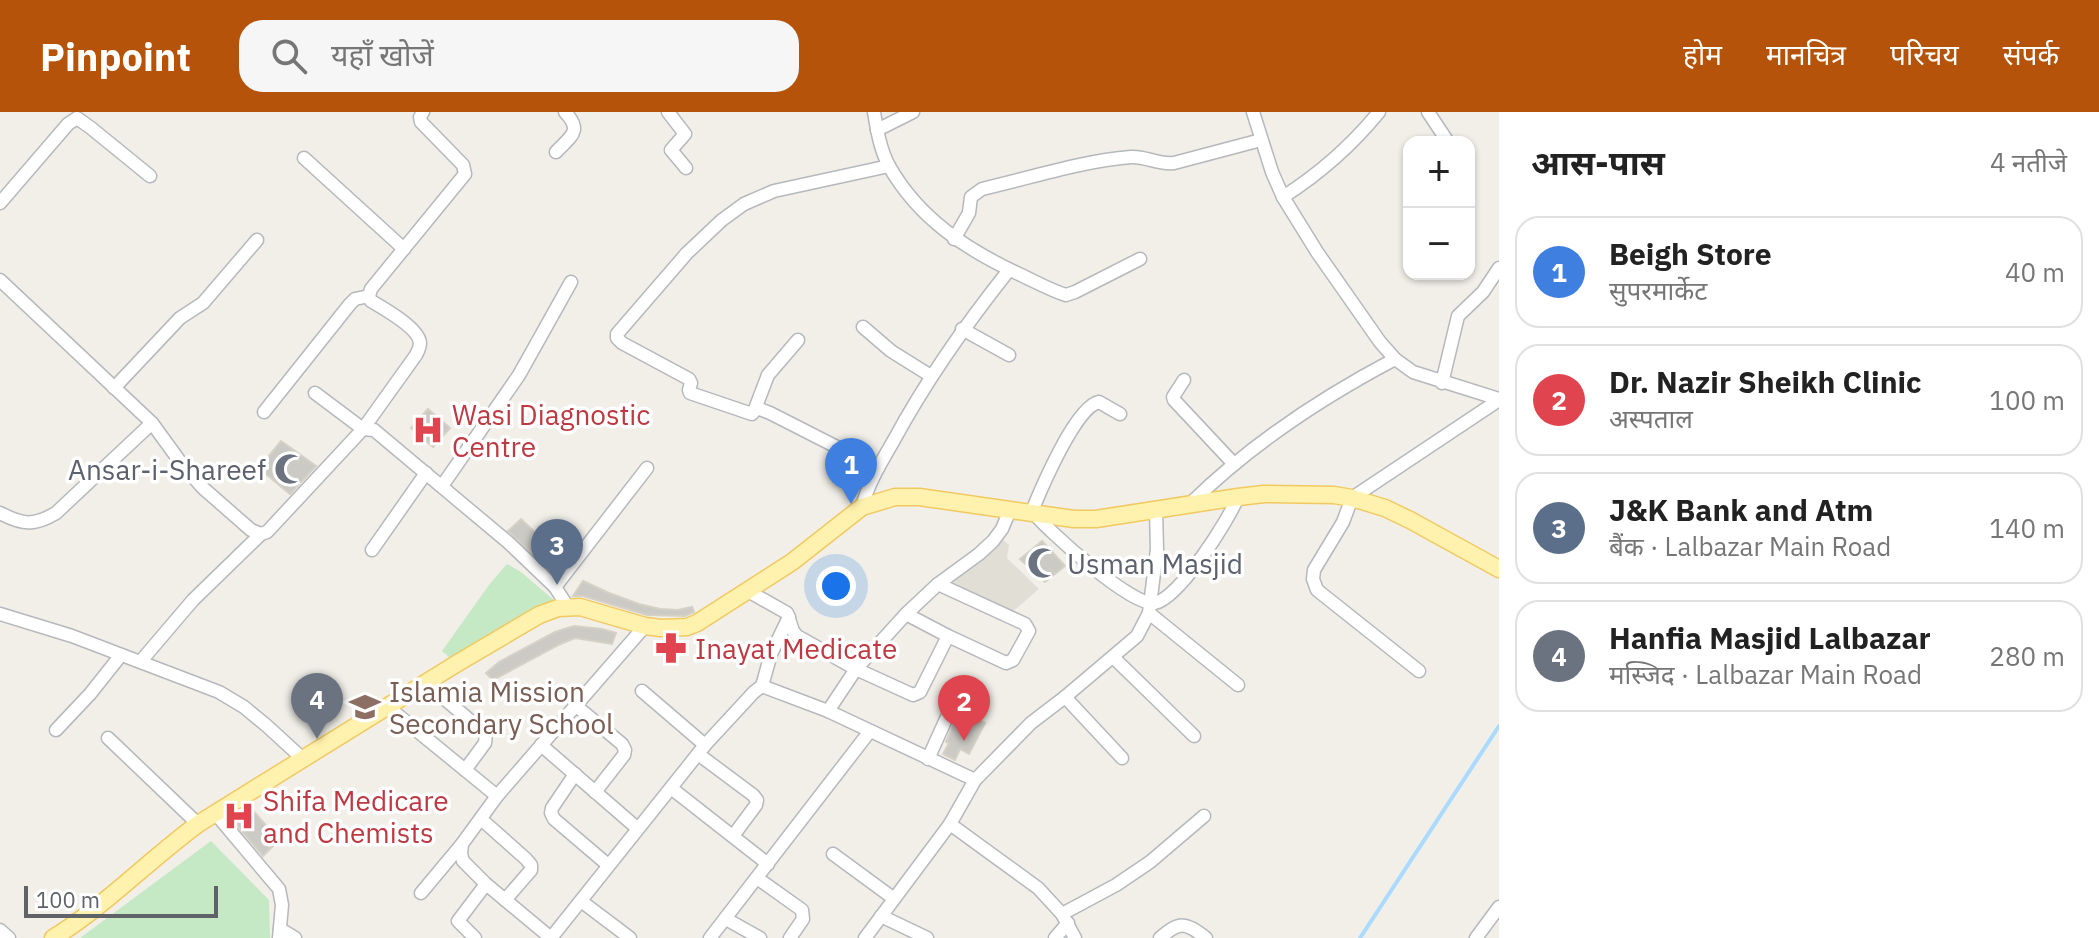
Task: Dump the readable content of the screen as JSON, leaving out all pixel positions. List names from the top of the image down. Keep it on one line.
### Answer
{"places":{"hospital":["Wasi Diagnostic Centre","Shifa Medicare and Chemists"],"mosque":["Ansar-i-Shareef","Usman Masjid"],"pharmacy":["Inayat Medicate"],"school or university":["Islamia Mission Secondary School"]},"scale_bar":"100 m","page":{"header":"Pinpoint","search":"यहाँ खोजें","nav":["होम","मानचित्र","परिचय","संपर्क"],"heading":["आस-पास","4 नतीजे"],"map_buttons":["+","−"],"list":[{"mark":"1","name":"Beigh Store","note":"सुपरमार्केट","value":"40 m"},{"mark":"2","name":"Dr. Nazir Sheikh Clinic","note":"अस्पताल","value":"100 m"},{"mark":"3","name":"J&K Bank and Atm","note":"बैंक · Lalbazar Main Road","value":"140 m"},{"mark":"4","name":"Hanfia Masjid Lalbazar","note":"मस्जिद · Lalbazar Main Road","value":"280 m"}],"pins":["1","3","4","2"],"scale":"100 m"}}
